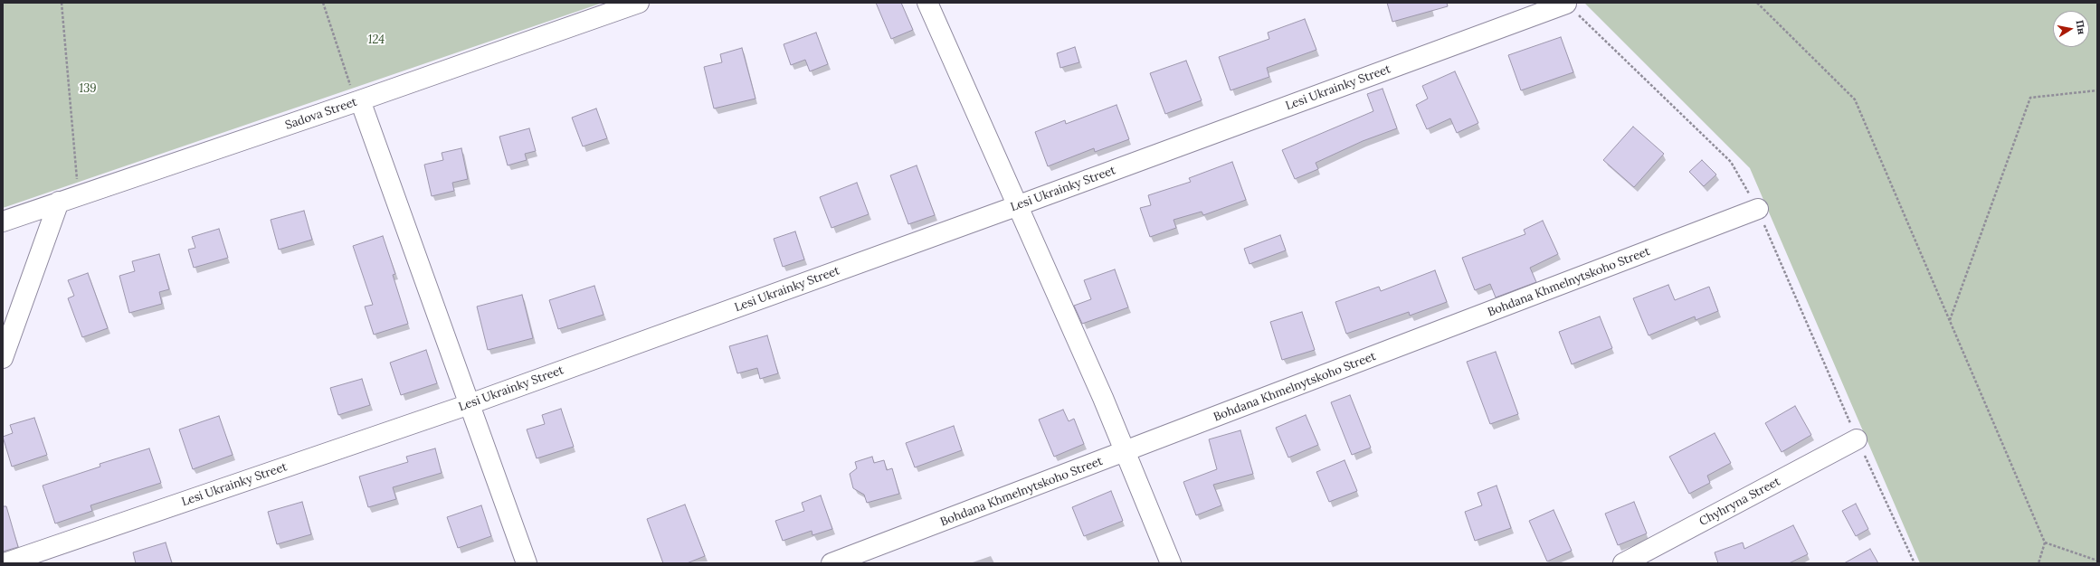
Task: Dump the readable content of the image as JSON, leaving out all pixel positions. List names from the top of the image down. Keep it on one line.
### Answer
{"streets":{"street":["Lesi Ukrainky Street","Sadova Street","Bohdana Khmelnytskoho Street","Chyhryna Street"]},"parks":["124","139"],"north":"right"}
